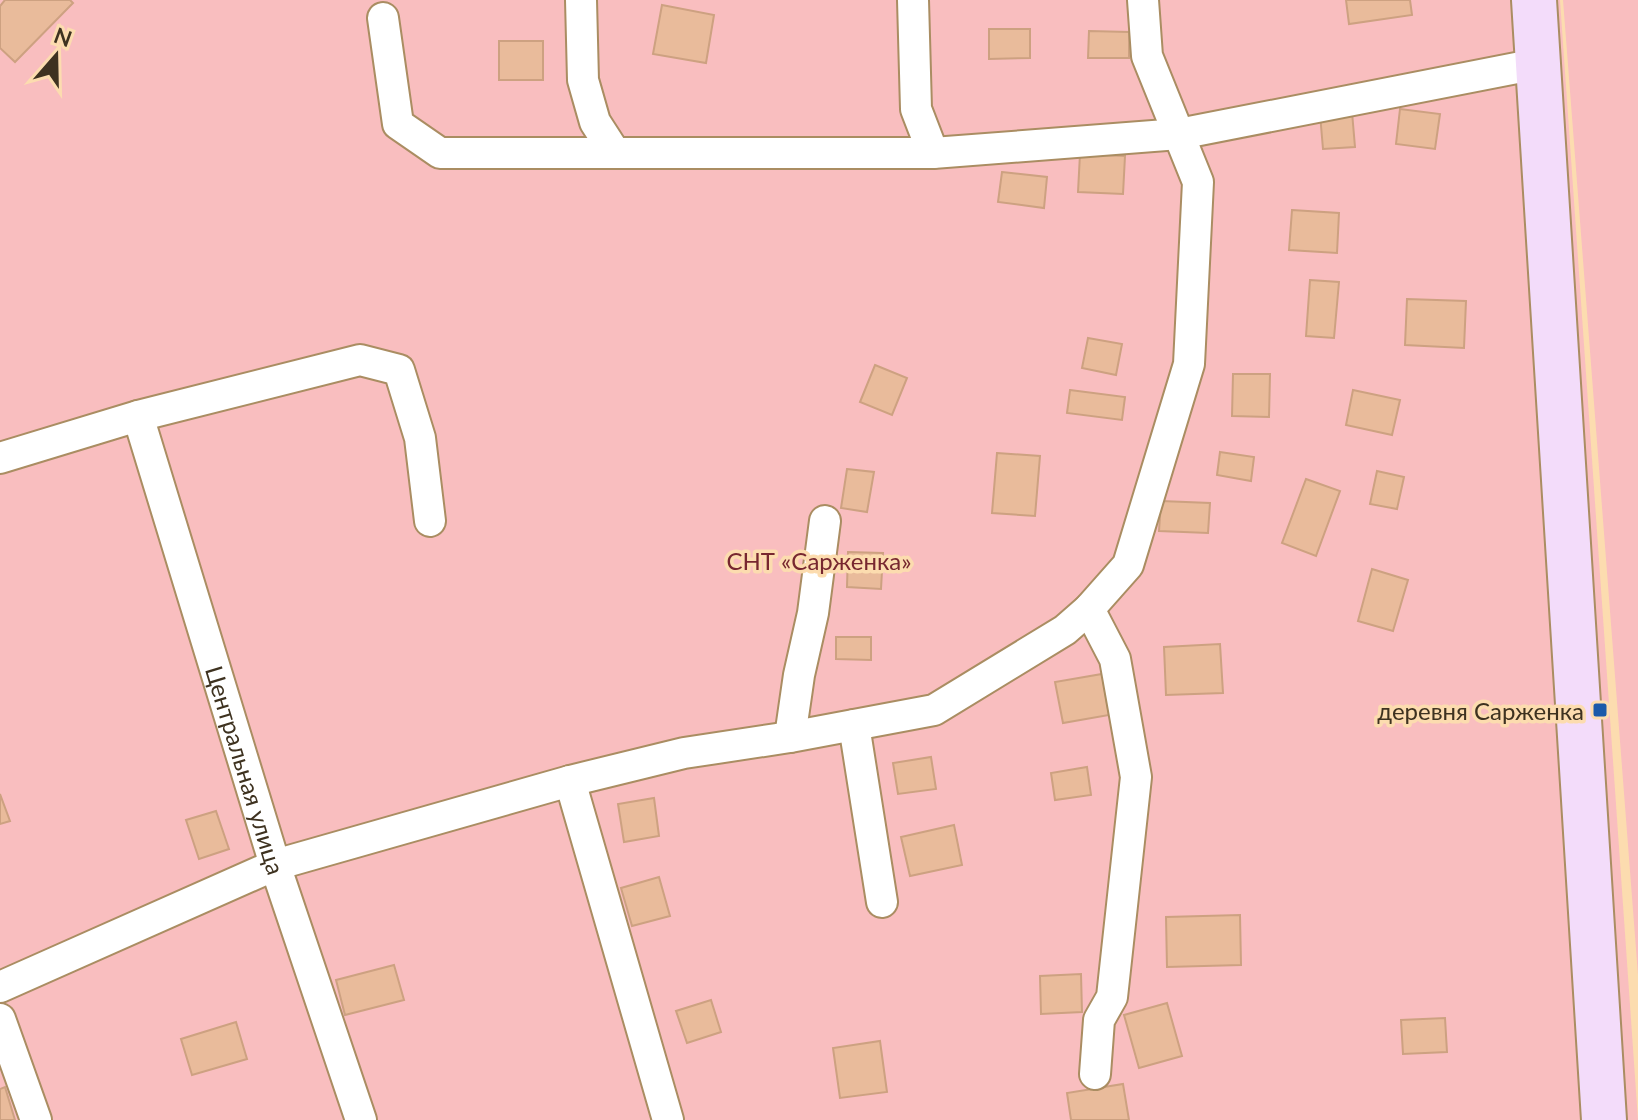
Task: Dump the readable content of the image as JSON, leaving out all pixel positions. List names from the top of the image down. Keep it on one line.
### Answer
{"streets":{"street":["Центральная улица"]},"parks":["СНТ «Сарженка»"],"places":{"transit":["деревня Сарженка"]},"north":"top"}
